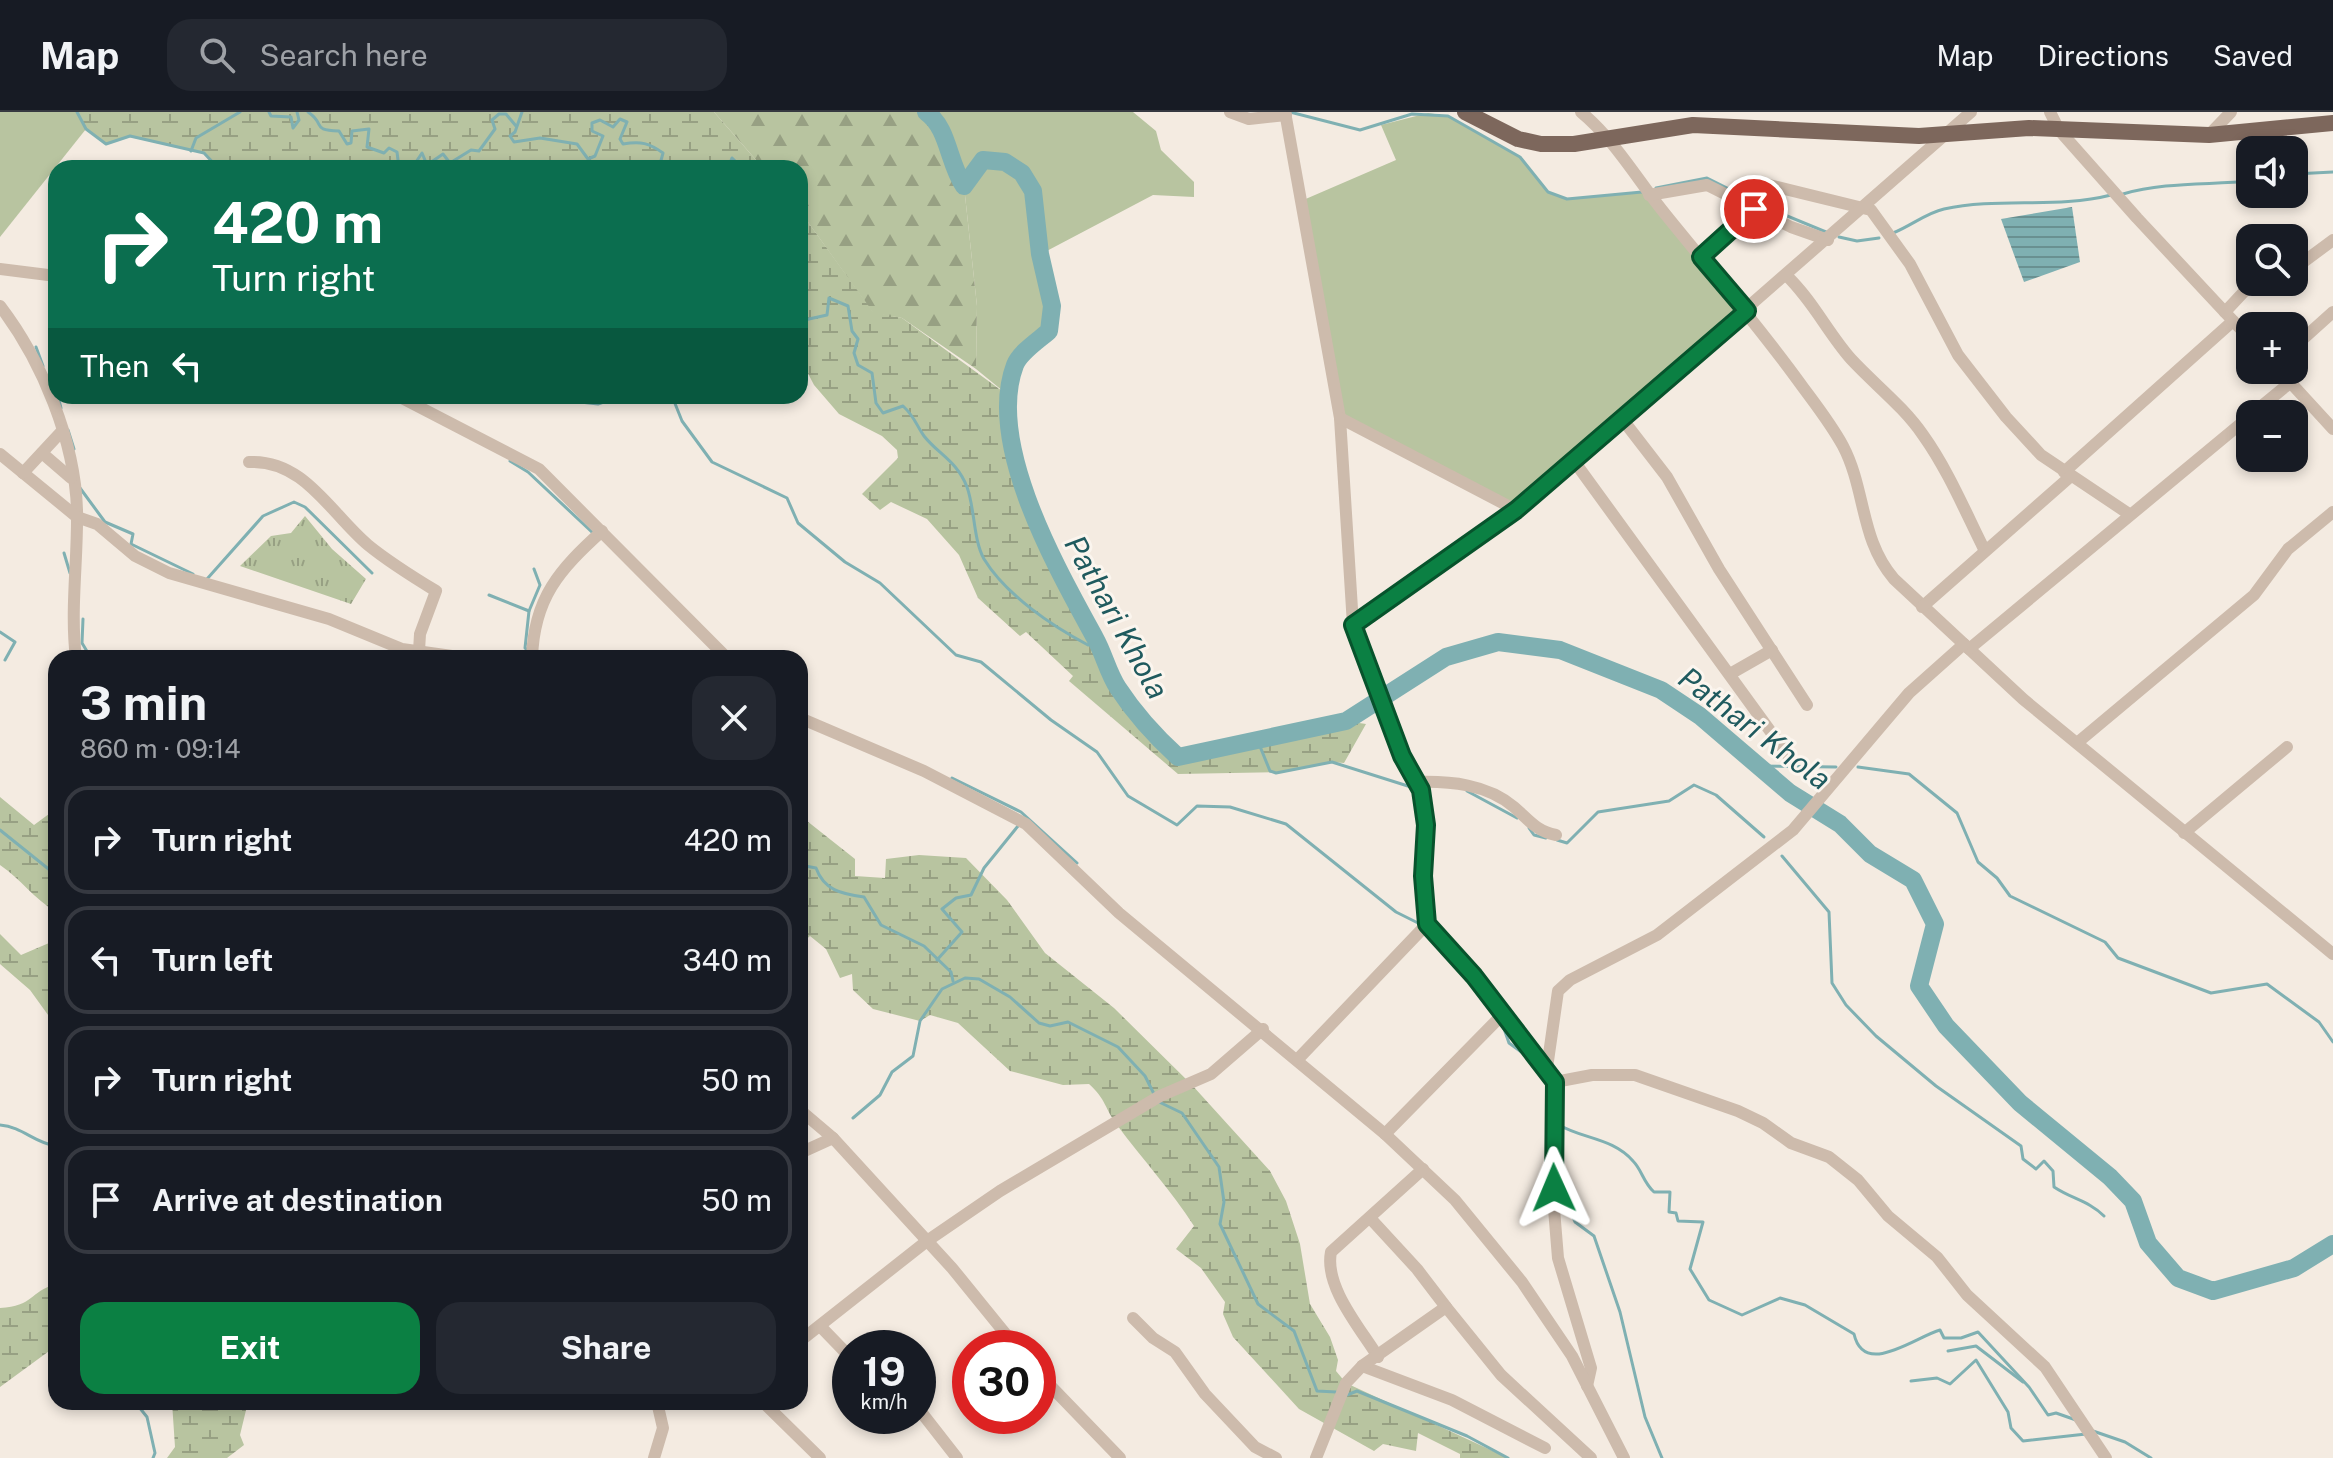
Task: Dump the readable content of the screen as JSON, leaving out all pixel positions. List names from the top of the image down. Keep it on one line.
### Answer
{"water":["Pathari Khola"],"page":{"header":"Map","search":"Search here","nav":["Map","Directions","Saved"],"map_buttons":["+","−"],"turn":["420 m","Turn right"],"then":"Then","heading":["3 min","860 m · 09:14"],"list":[{"name":"Turn right","value":"420 m"},{"name":"Turn left","value":"340 m"},{"name":"Turn right","value":"50 m"},{"name":"Arrive at destination","value":"50 m"}],"buttons":["Exit","Share"],"speed":"19 km/h","limit":"30"}}
